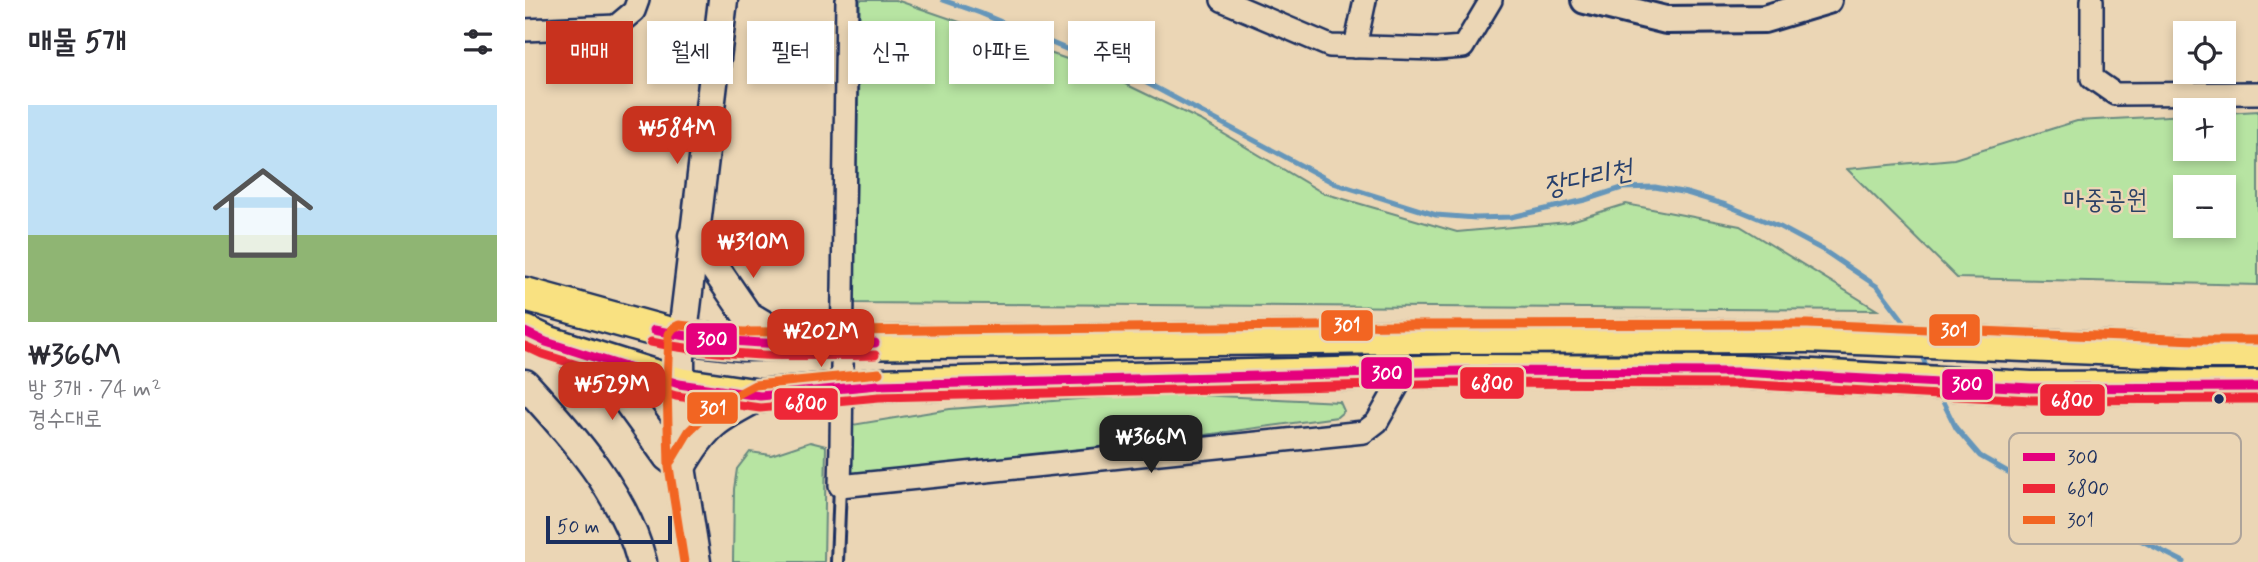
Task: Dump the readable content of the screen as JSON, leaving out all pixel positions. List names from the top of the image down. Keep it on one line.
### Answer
{"water":["장다리천"],"parks":["마중공원"],"lines":["transit line 301","transit line 300","transit line 6800"],"legend":["300","6800","301"],"scale_bar":"50 m","page":{"heading":"매물 5개","map_buttons":["+","−"],"chip":["매매","월세","필터","신규","아파트","주택"],"list":[{"name":"₩366M","note":"방 3개 · 74 m² · 경수대로"}],"price":["₩584M","₩310M","₩202M","₩529M","₩366M"],"scale":"50 m"}}
